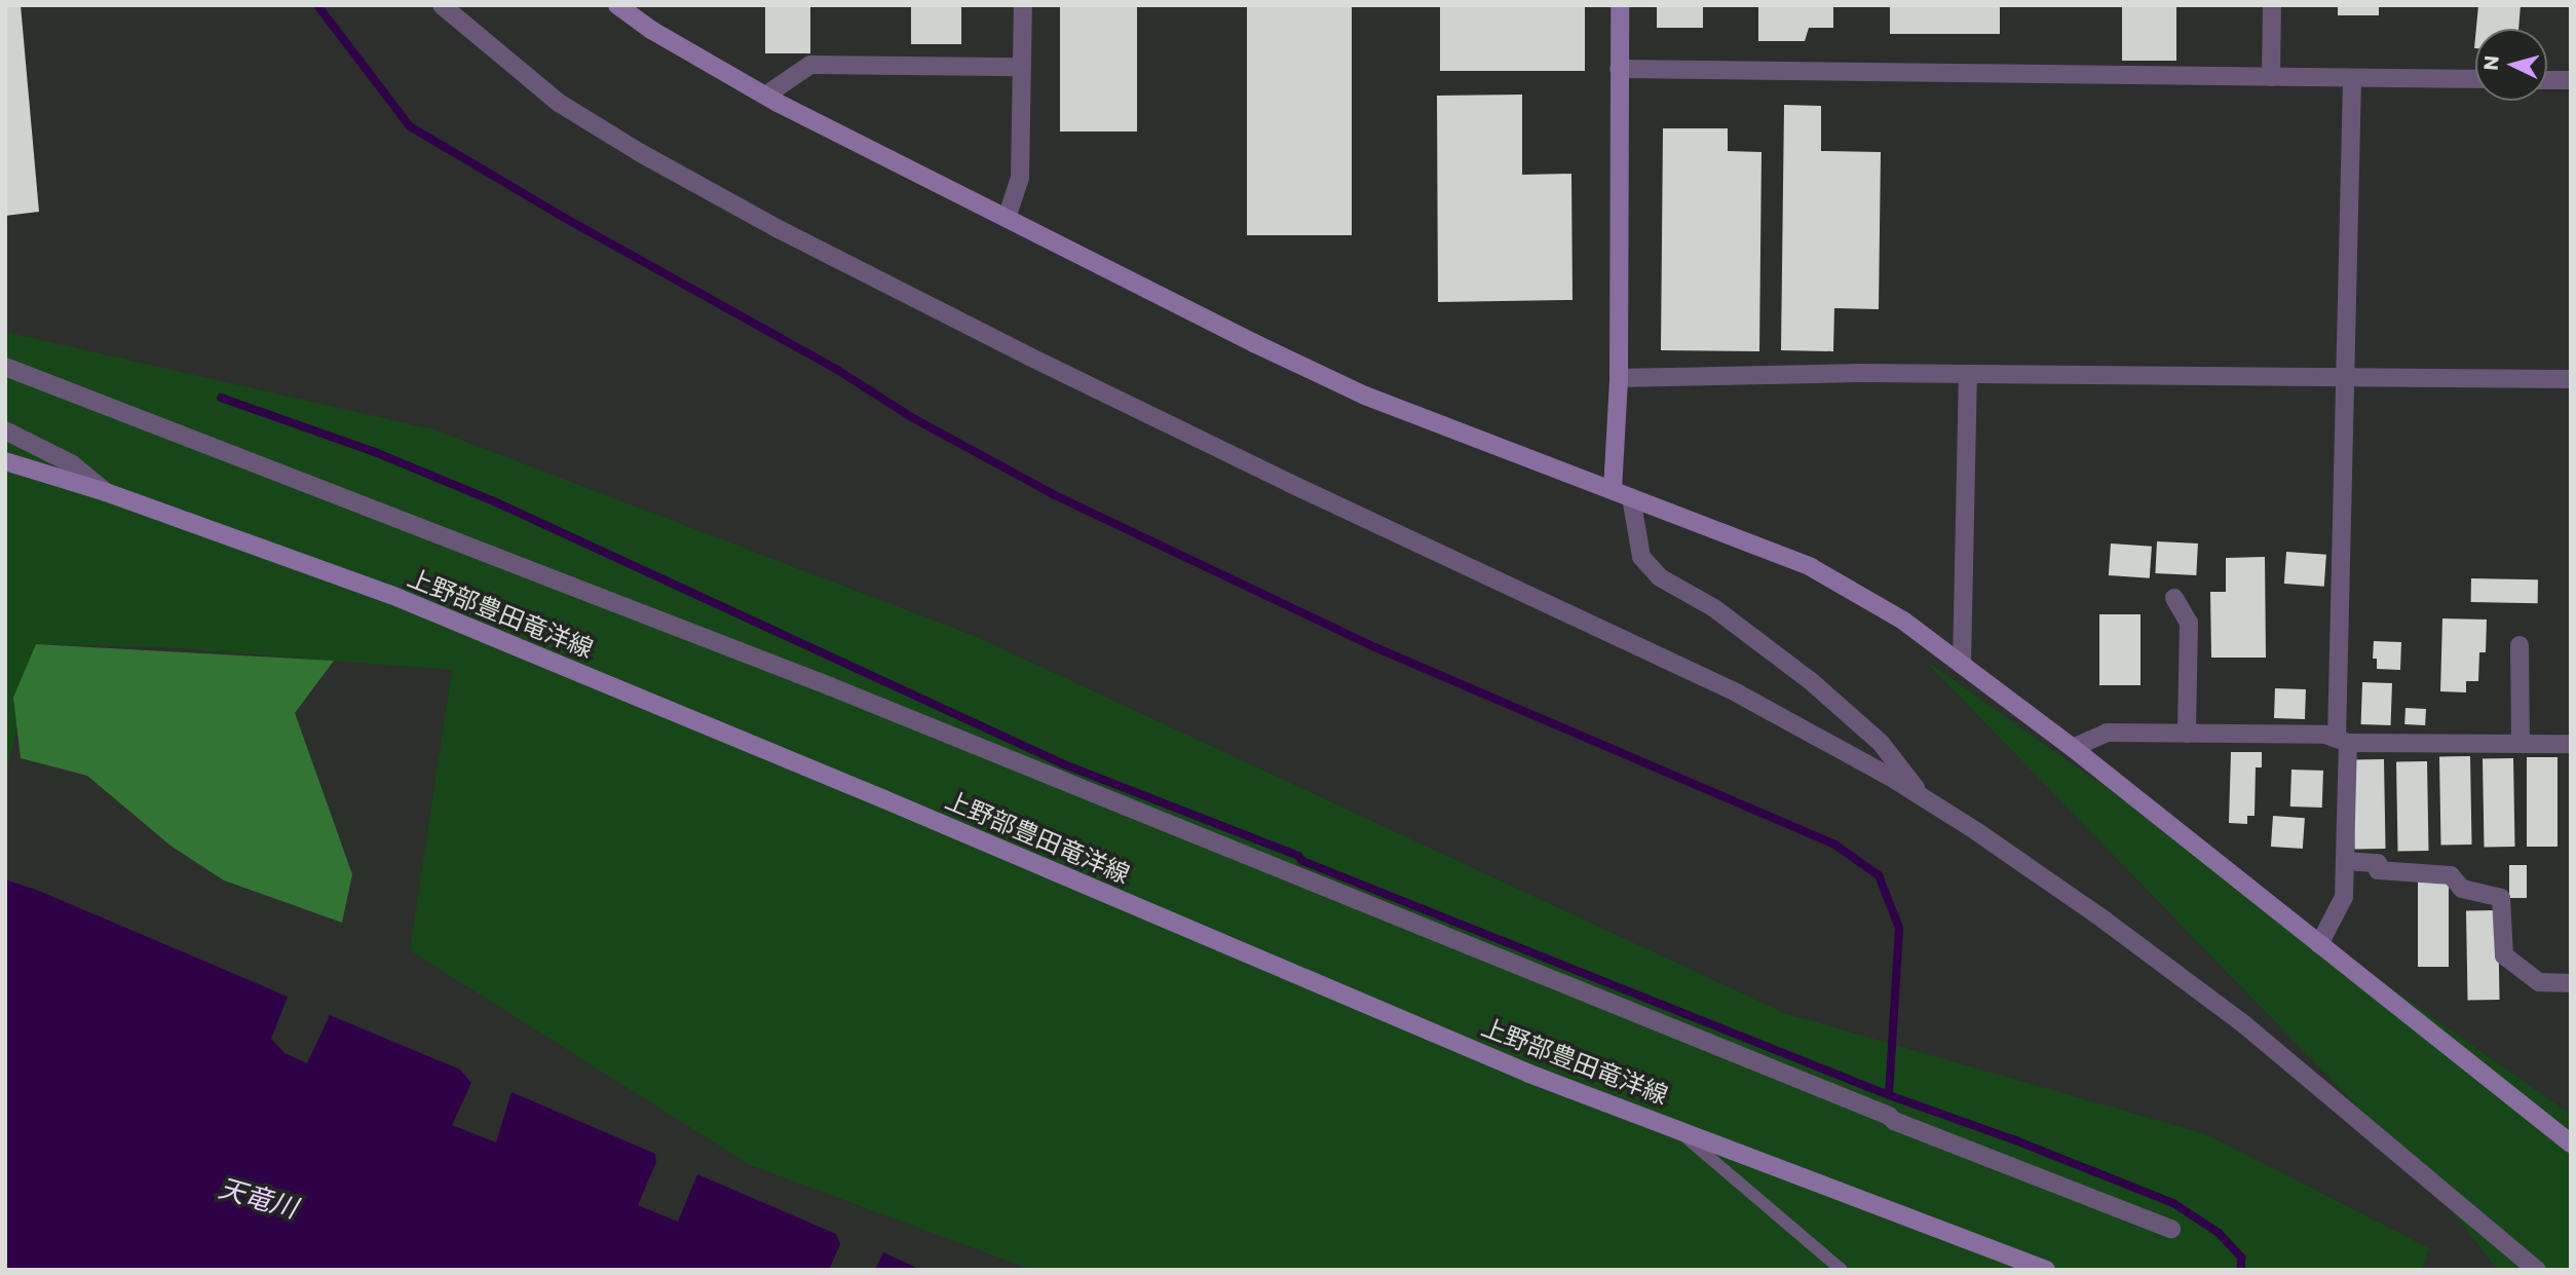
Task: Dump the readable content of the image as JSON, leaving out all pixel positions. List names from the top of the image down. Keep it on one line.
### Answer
{"streets":{"street":["上野部豊田竜洋線"]},"water":["天竜川"],"north":"left"}
